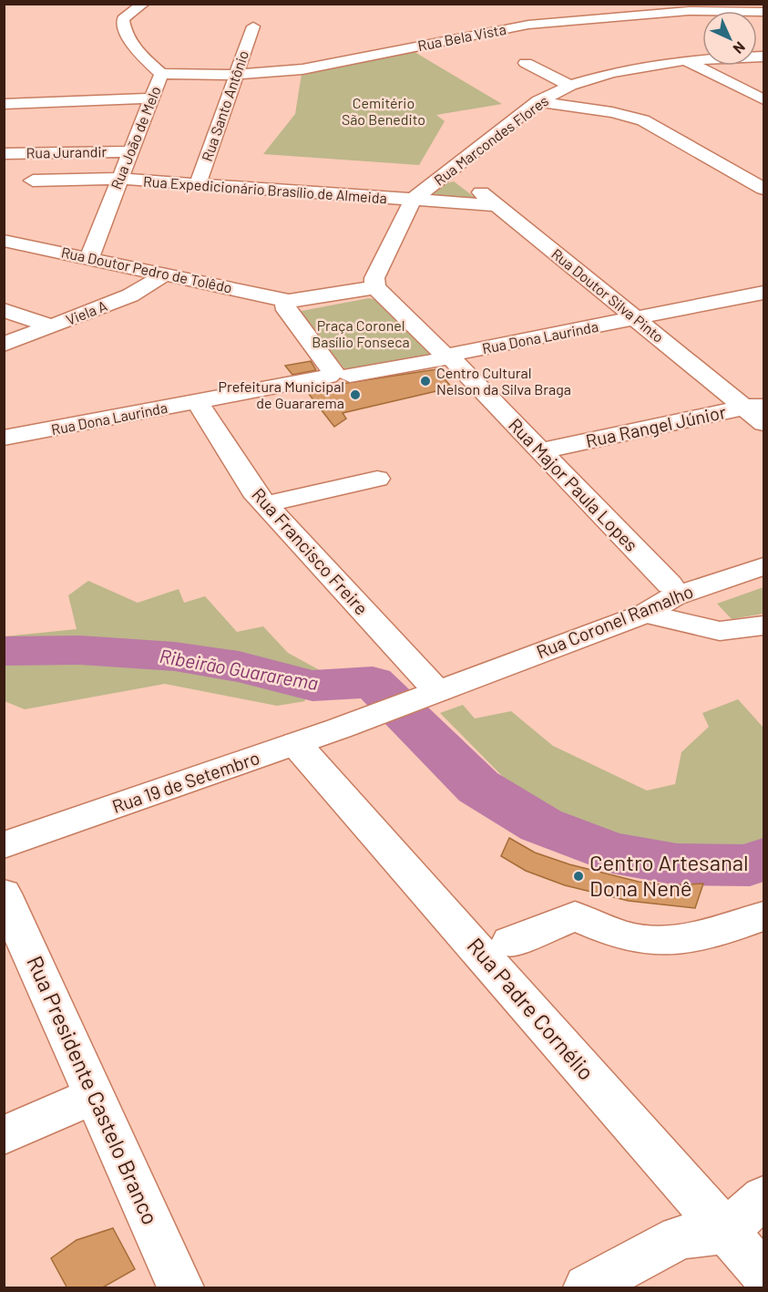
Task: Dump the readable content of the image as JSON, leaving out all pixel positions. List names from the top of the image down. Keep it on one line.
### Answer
{"streets":{"street":["Rua Bela Vista","Rua Santo Antônio","Rua João de Melo","Rua Marcondes Flores","Rua Jurandir","Rua Expedicionário Brasílio de Almeida","Rua Doutor Pedro de Tolêdo","Rua Doutor Silva Pinto","Viela A","Rua Dona Laurinda","Rua Rangel Júnior","Rua Major Paula Lopes","Rua Francisco Freire","Rua Coronel Ramalho","Rua 19 de Setembro","Rua Padre Cornélio","Rua Presidente Castelo Branco"]},"crossings":[["Rua Bela Vista","Rua Santo Antônio"],["Rua Bela Vista","Rua João de Melo"],["Rua Santo Antônio","Rua Expedicionário Brasílio de Almeida"],["Rua João de Melo","Rua Jurandir"],["Rua João de Melo","Rua Expedicionário Brasílio de Almeida"],["Rua João de Melo","Rua Doutor Pedro de Tolêdo"],["Rua Marcondes Flores","Rua Expedicionário Brasílio de Almeida"],["Rua Marcondes Flores","Rua Doutor Silva Pinto"],["Rua Expedicionário Brasílio de Almeida","Rua Doutor Silva Pinto"],["Rua Doutor Pedro de Tolêdo","Viela A"],["Rua Doutor Pedro de Tolêdo","Rua Dona Laurinda"],["Rua Doutor Silva Pinto","Rua Dona Laurinda"],["Rua Doutor Silva Pinto","Rua Rangel Júnior"],["Rua Dona Laurinda","Rua Major Paula Lopes"],["Rua Dona Laurinda","Rua Francisco Freire"],["Rua Francisco Freire","Rua Coronel Ramalho"],["Rua Coronel Ramalho","Rua 19 de Setembro"],["Rua 19 de Setembro","Rua Padre Cornélio"]],"water":["Ribeirão Guararema"],"parks":["Cemitério São Benedito","Praça Coronel Basílio Fonseca"],"places":["Centro Cultural Nelson da Silva Braga","Prefeitura Municipal de Guararema","Centro Artesanal Dona Nenê"],"north":"bottom right"}
